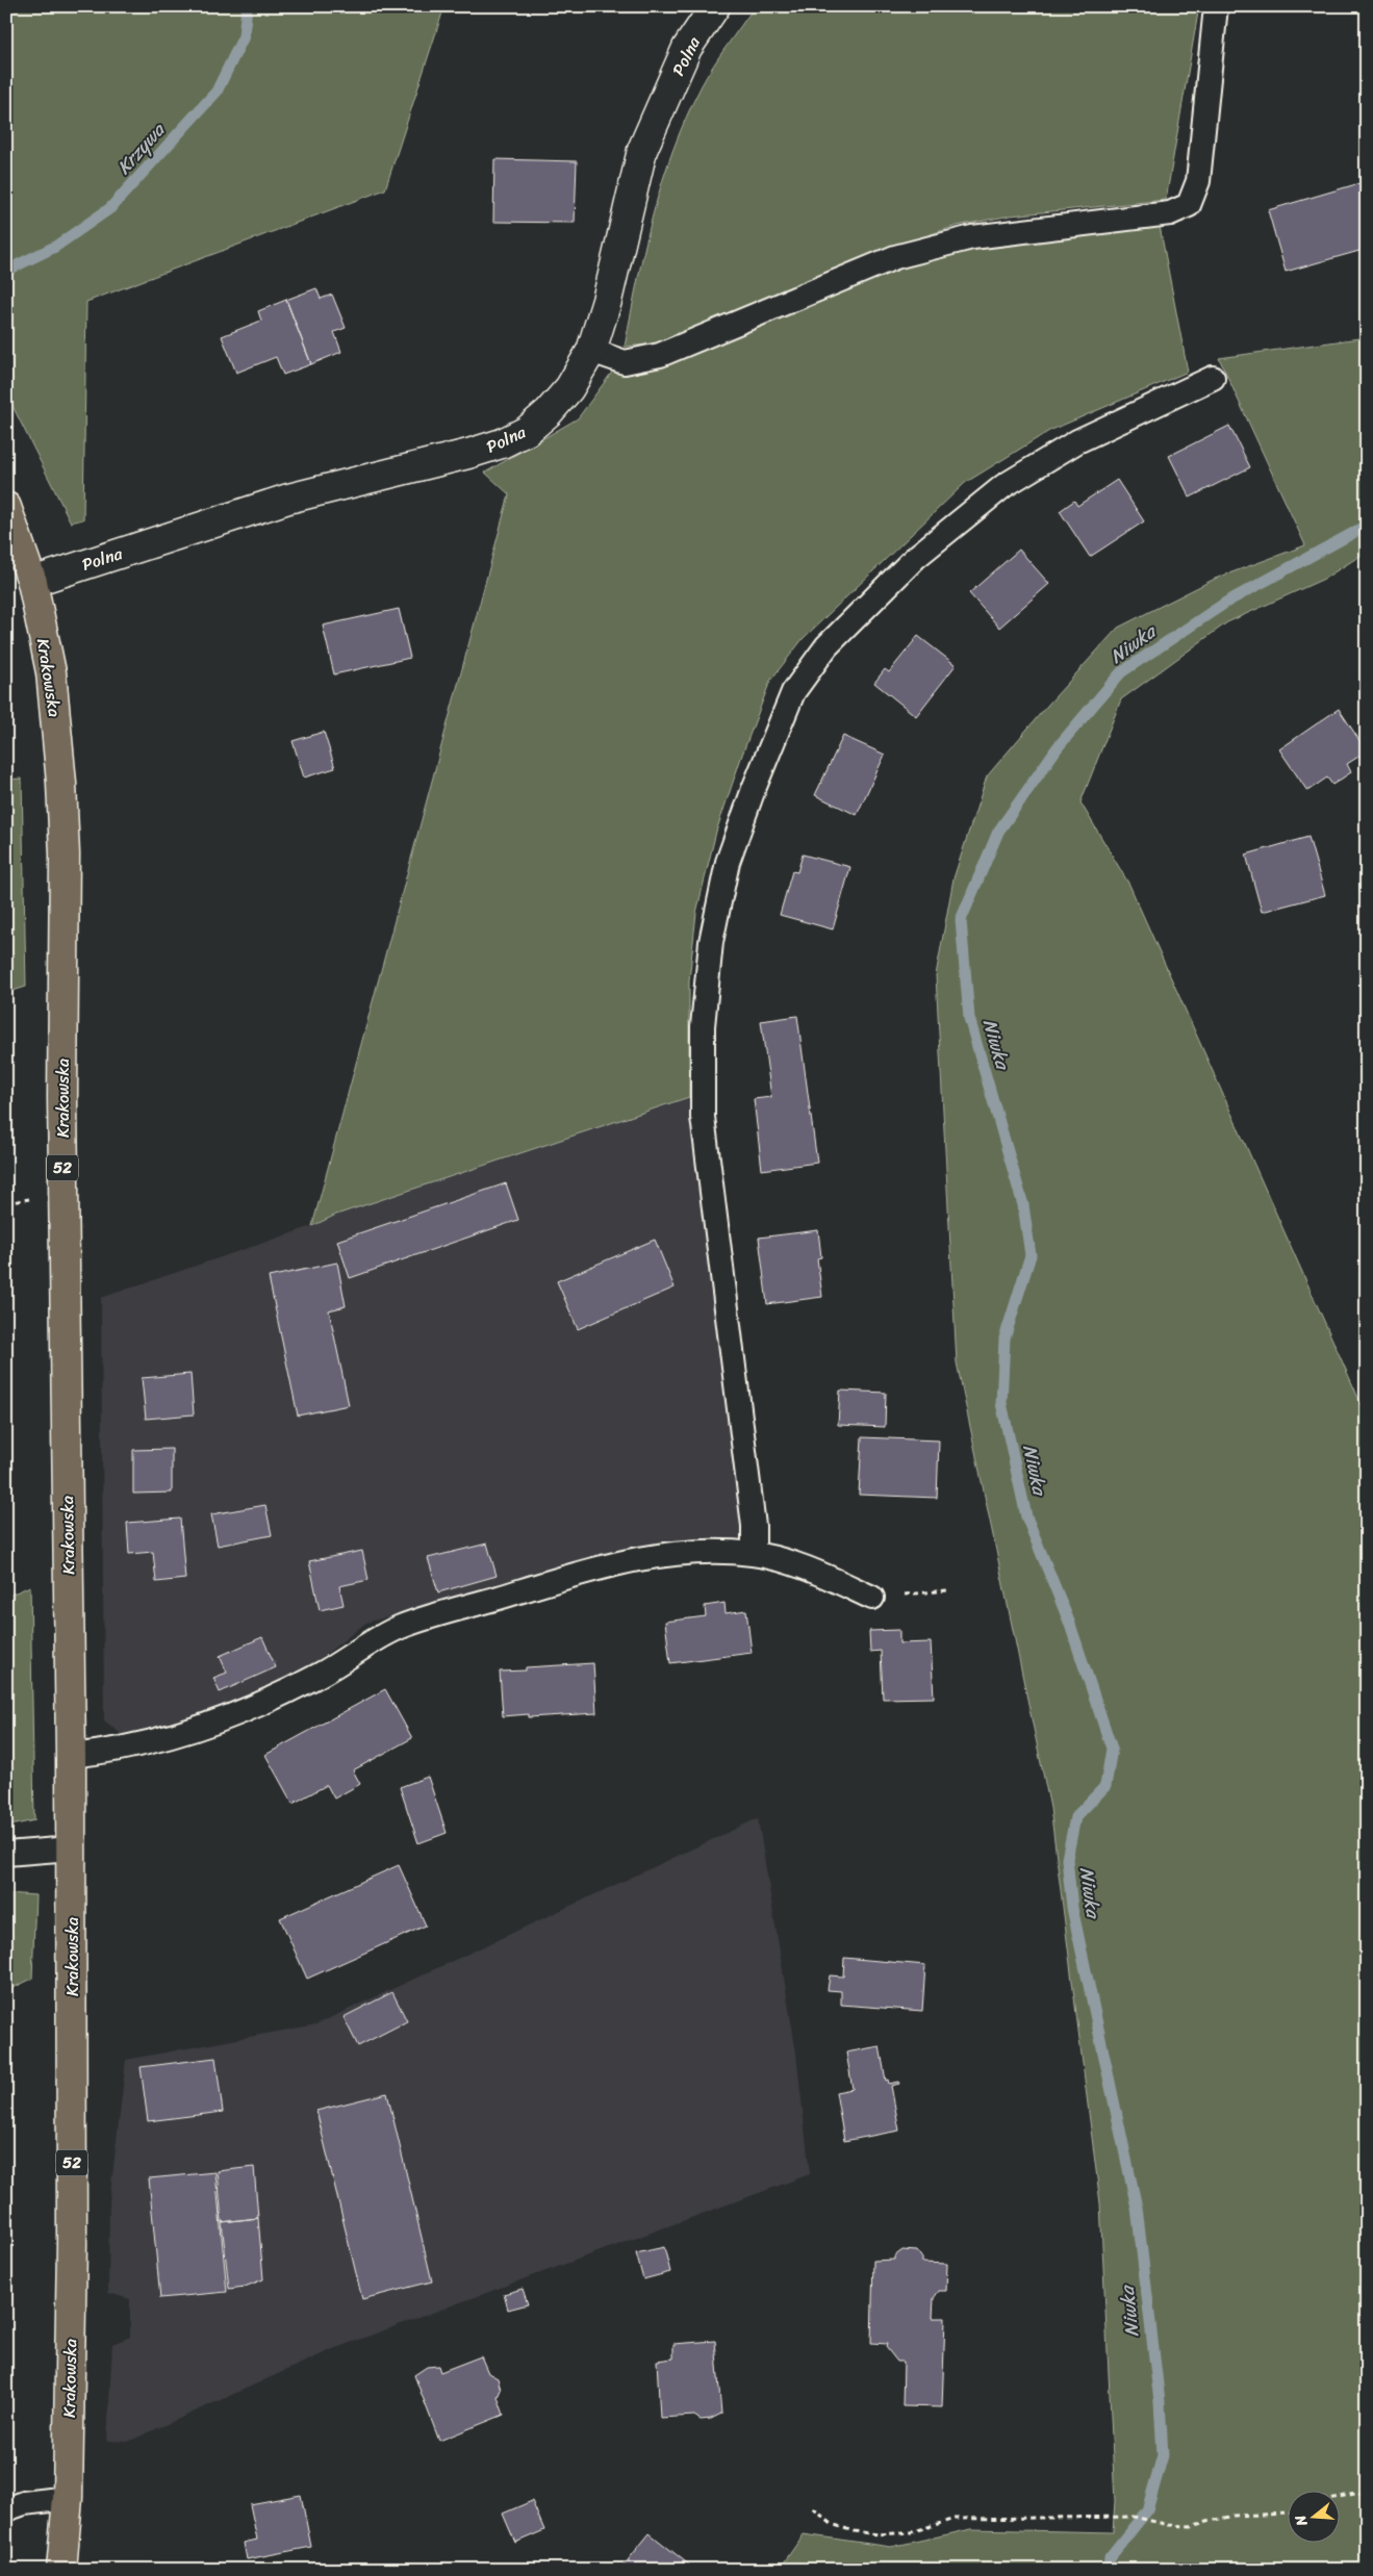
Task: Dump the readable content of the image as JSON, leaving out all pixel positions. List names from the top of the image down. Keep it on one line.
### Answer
{"streets":{"main road":["Krakowska","52"],"street":["Polna"]},"crossings":[["Polna","Krakowska"]],"water":["Krzywa","Niwka"],"north":"left"}
